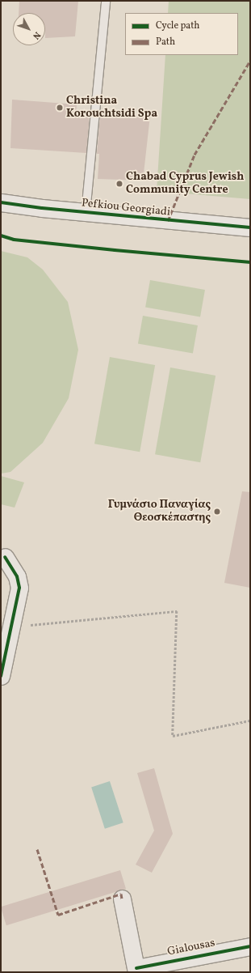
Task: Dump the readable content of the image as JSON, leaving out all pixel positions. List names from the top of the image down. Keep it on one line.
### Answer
{"streets":{"street":["Pefkiou Georgiadi","Gialousas"]},"places":["Christina Korouchtsidi Spa","Chabad Cyprus Jewish Community Centre","Γυμνάσιο Παναγίας Θεοσκέπαστης"],"legend":["Cycle path","Path"],"north":"bottom right"}
